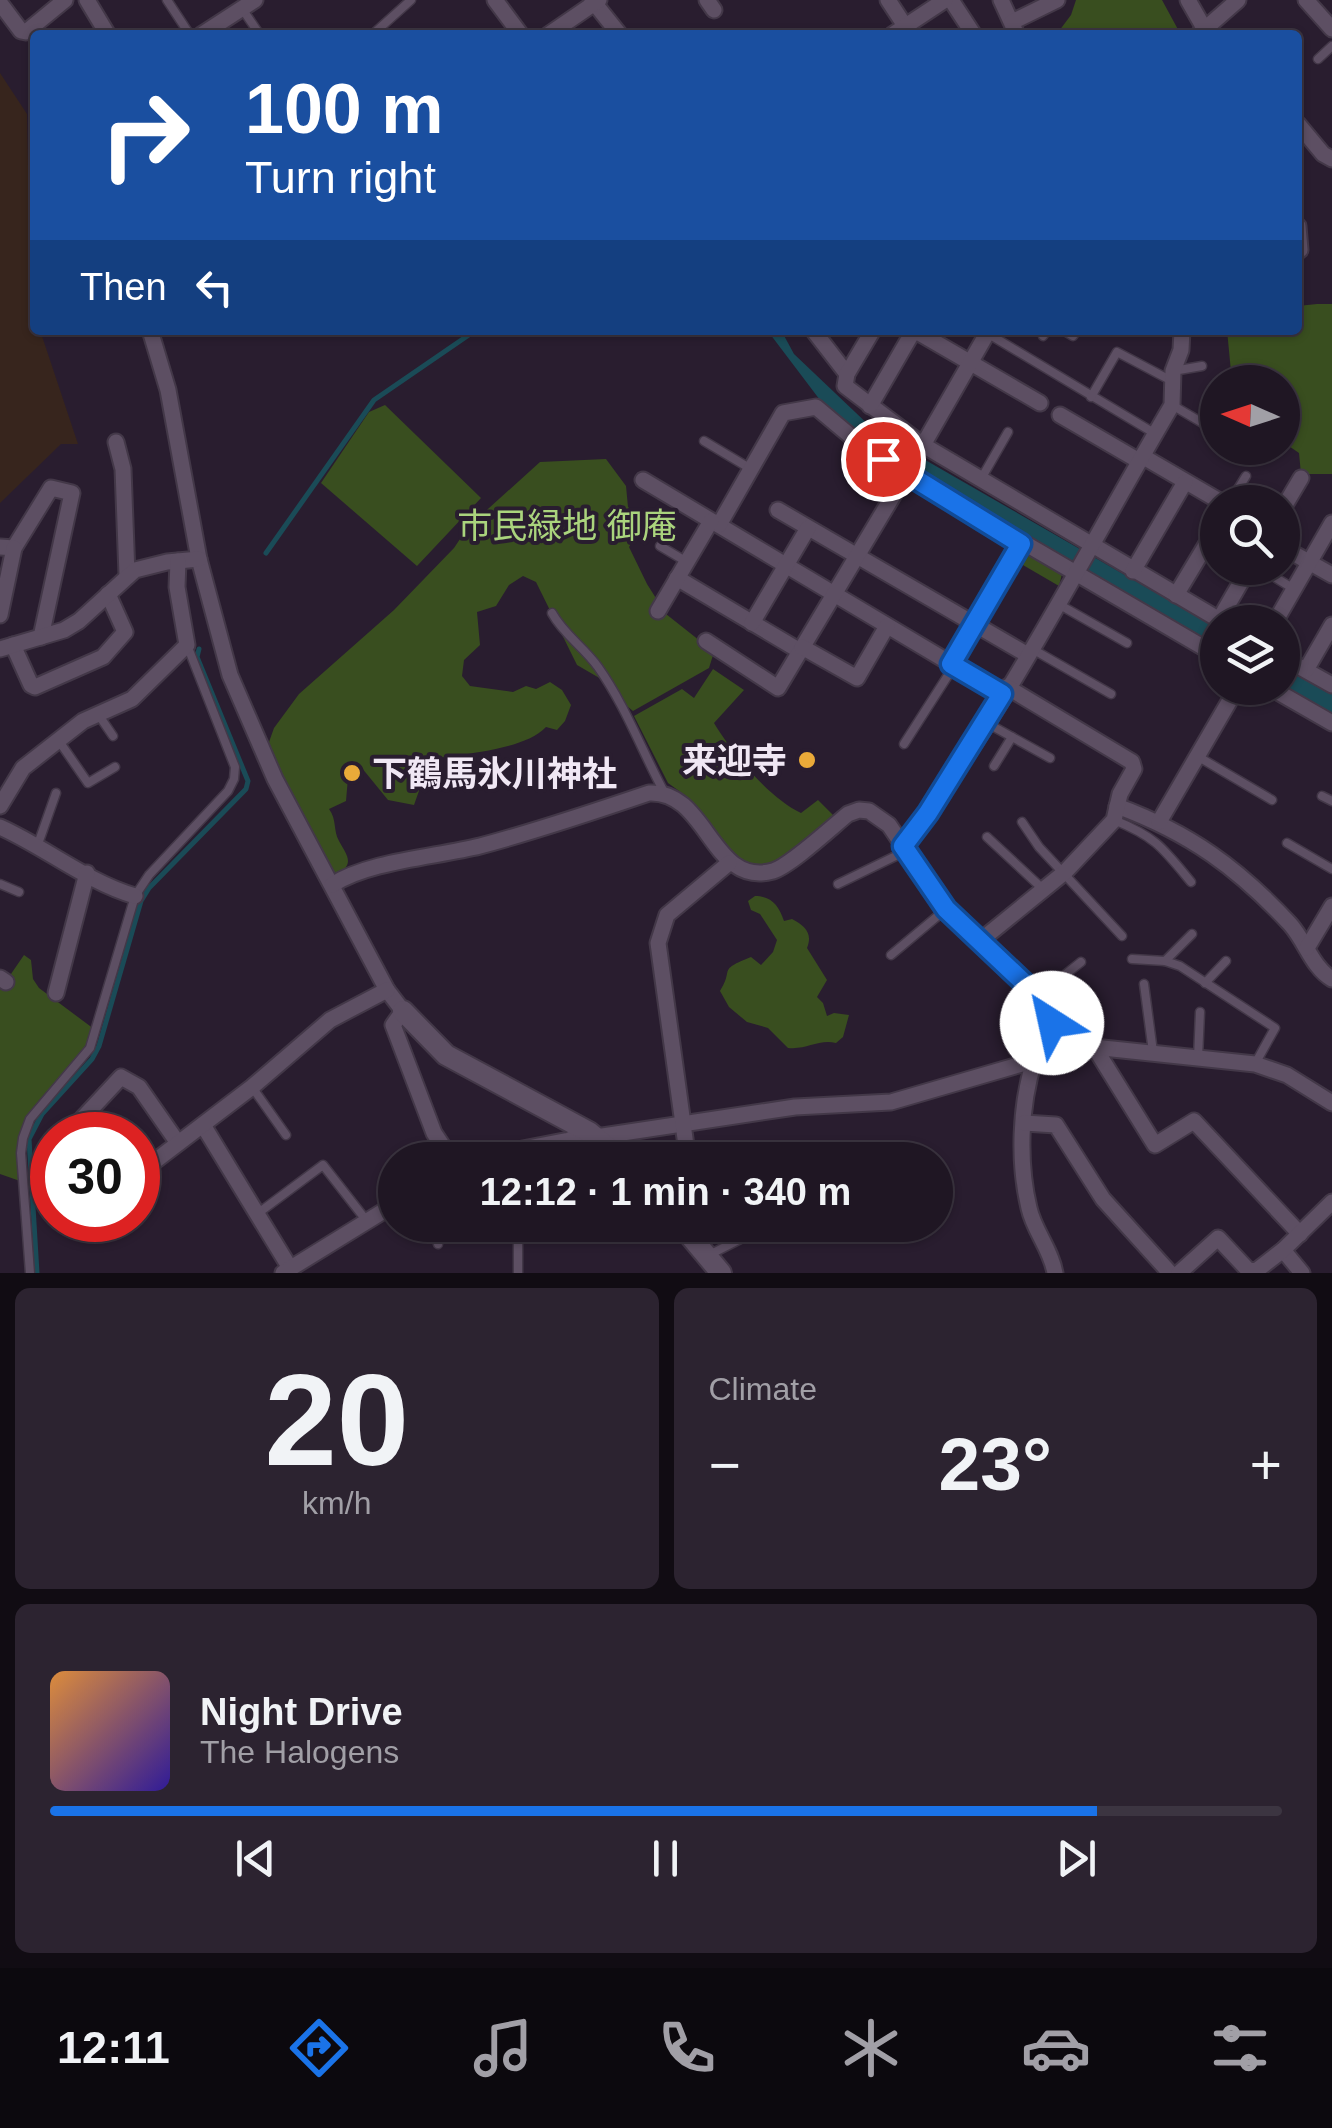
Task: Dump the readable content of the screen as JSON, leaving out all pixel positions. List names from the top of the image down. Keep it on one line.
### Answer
{"parks":["市民緑地 御庵"],"places":["来迎寺","下鶴馬氷川神社"],"north":"left","page":{"turn":["100 m","Turn right"],"then":"Then","limit":"30","trip":"12:12 · 1 min · 340 m","tile":[["20","km/h"],"Climate"],"heat":["−","23°","+"],"song":["Night Drive","The Halogens"],"tabs":"12:11"}}
